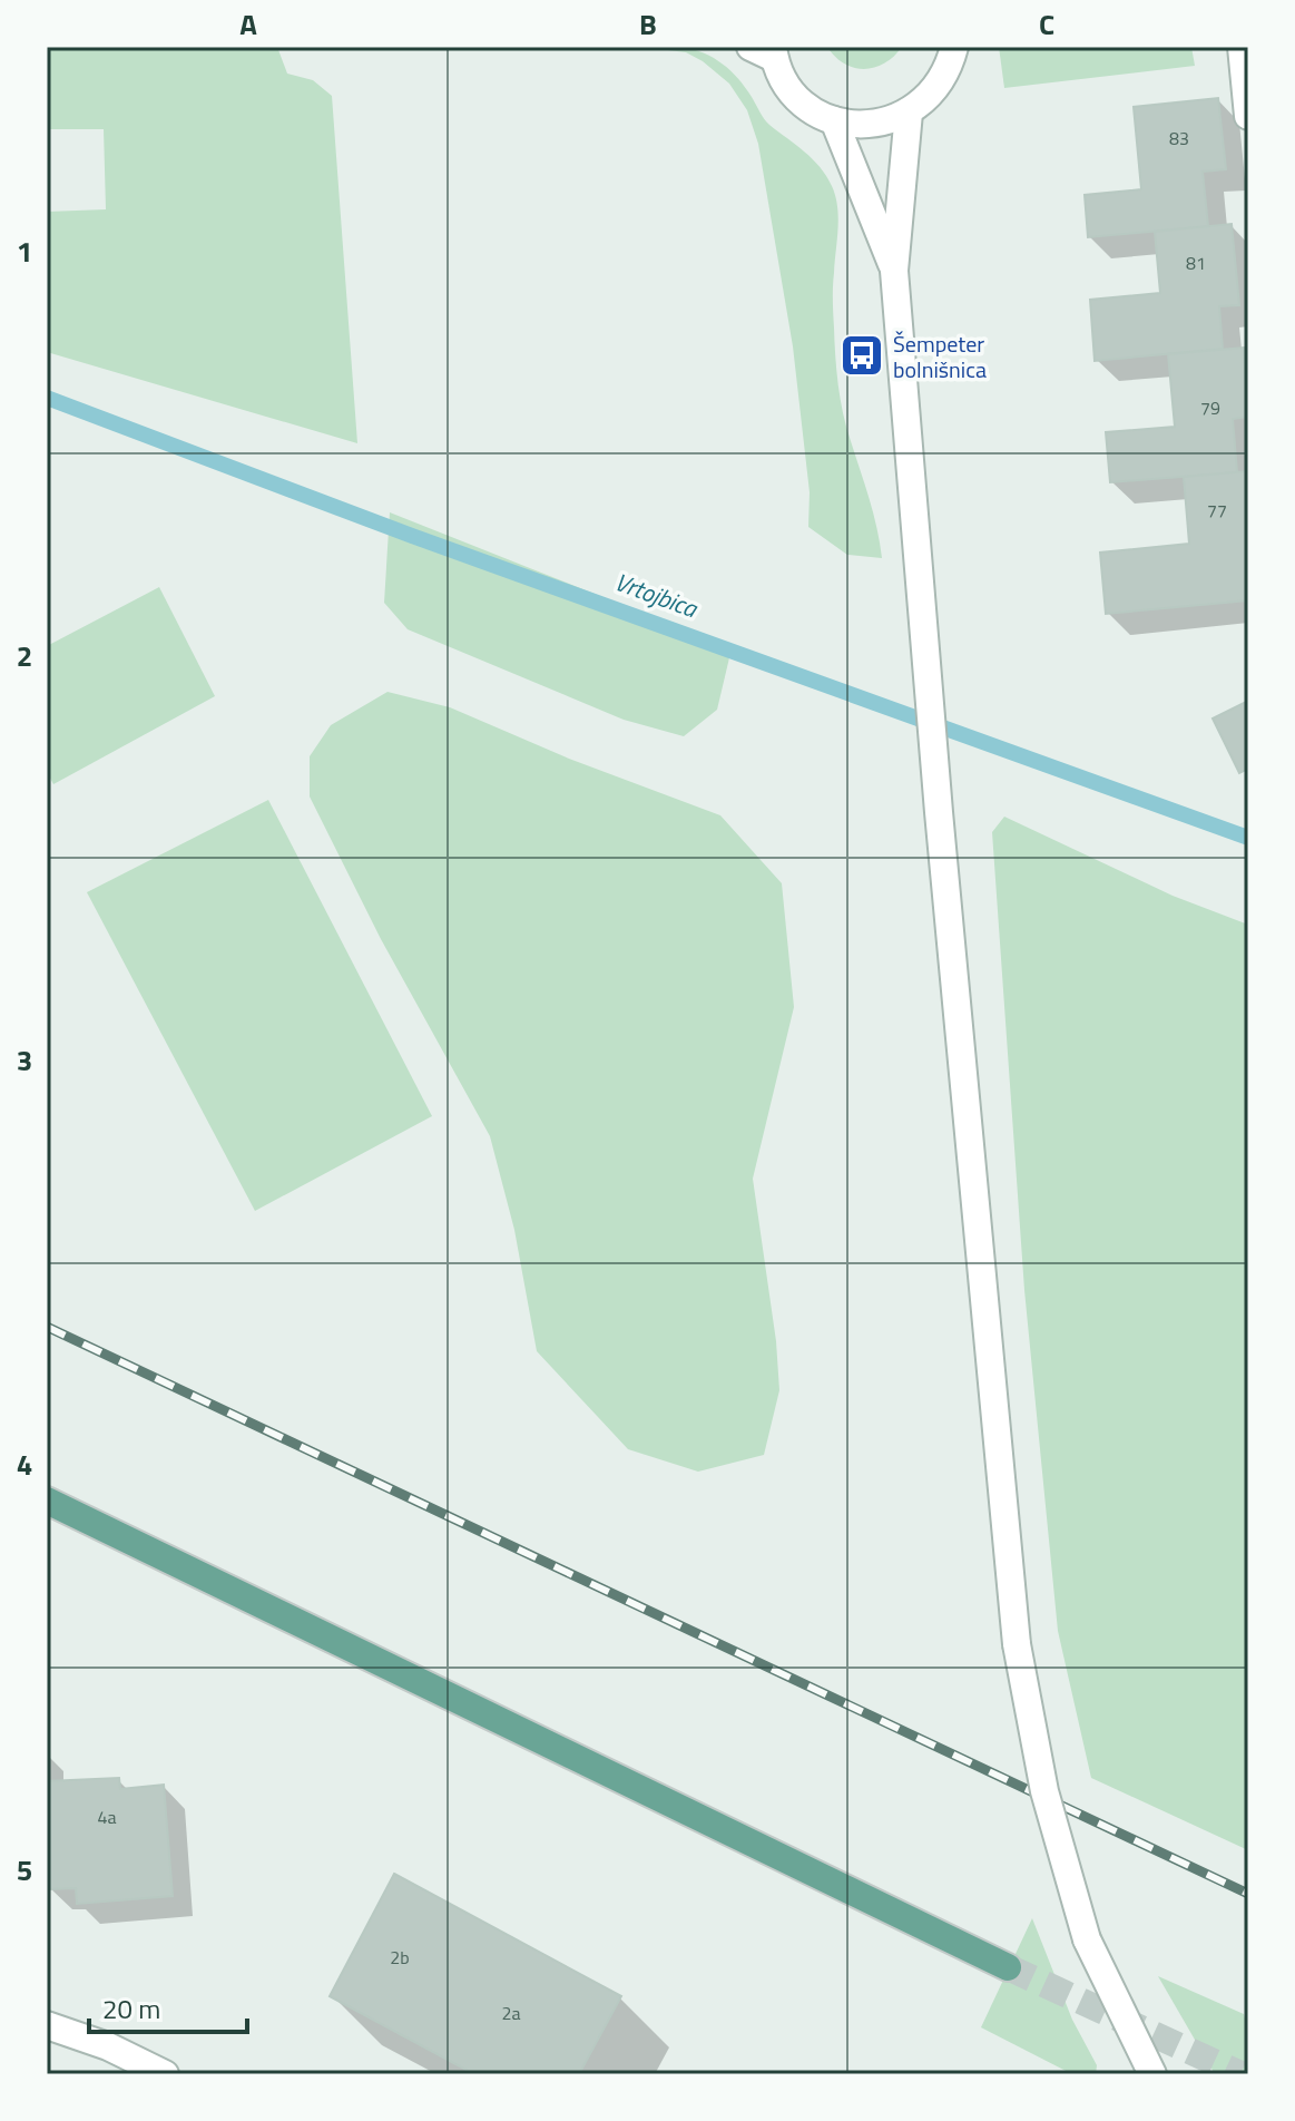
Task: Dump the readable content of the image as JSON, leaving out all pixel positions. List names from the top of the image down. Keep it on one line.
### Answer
{"water":["Vrtojbica"],"places":{"bus stop":["Šempeter bolnišnica"]},"house_numbers":["83","81","79","77","4a","2b","2a"],"scale_bar":"20 m","grid":{"columns":["A","B","C"],"rows":["1","2","3","4","5"]}}
